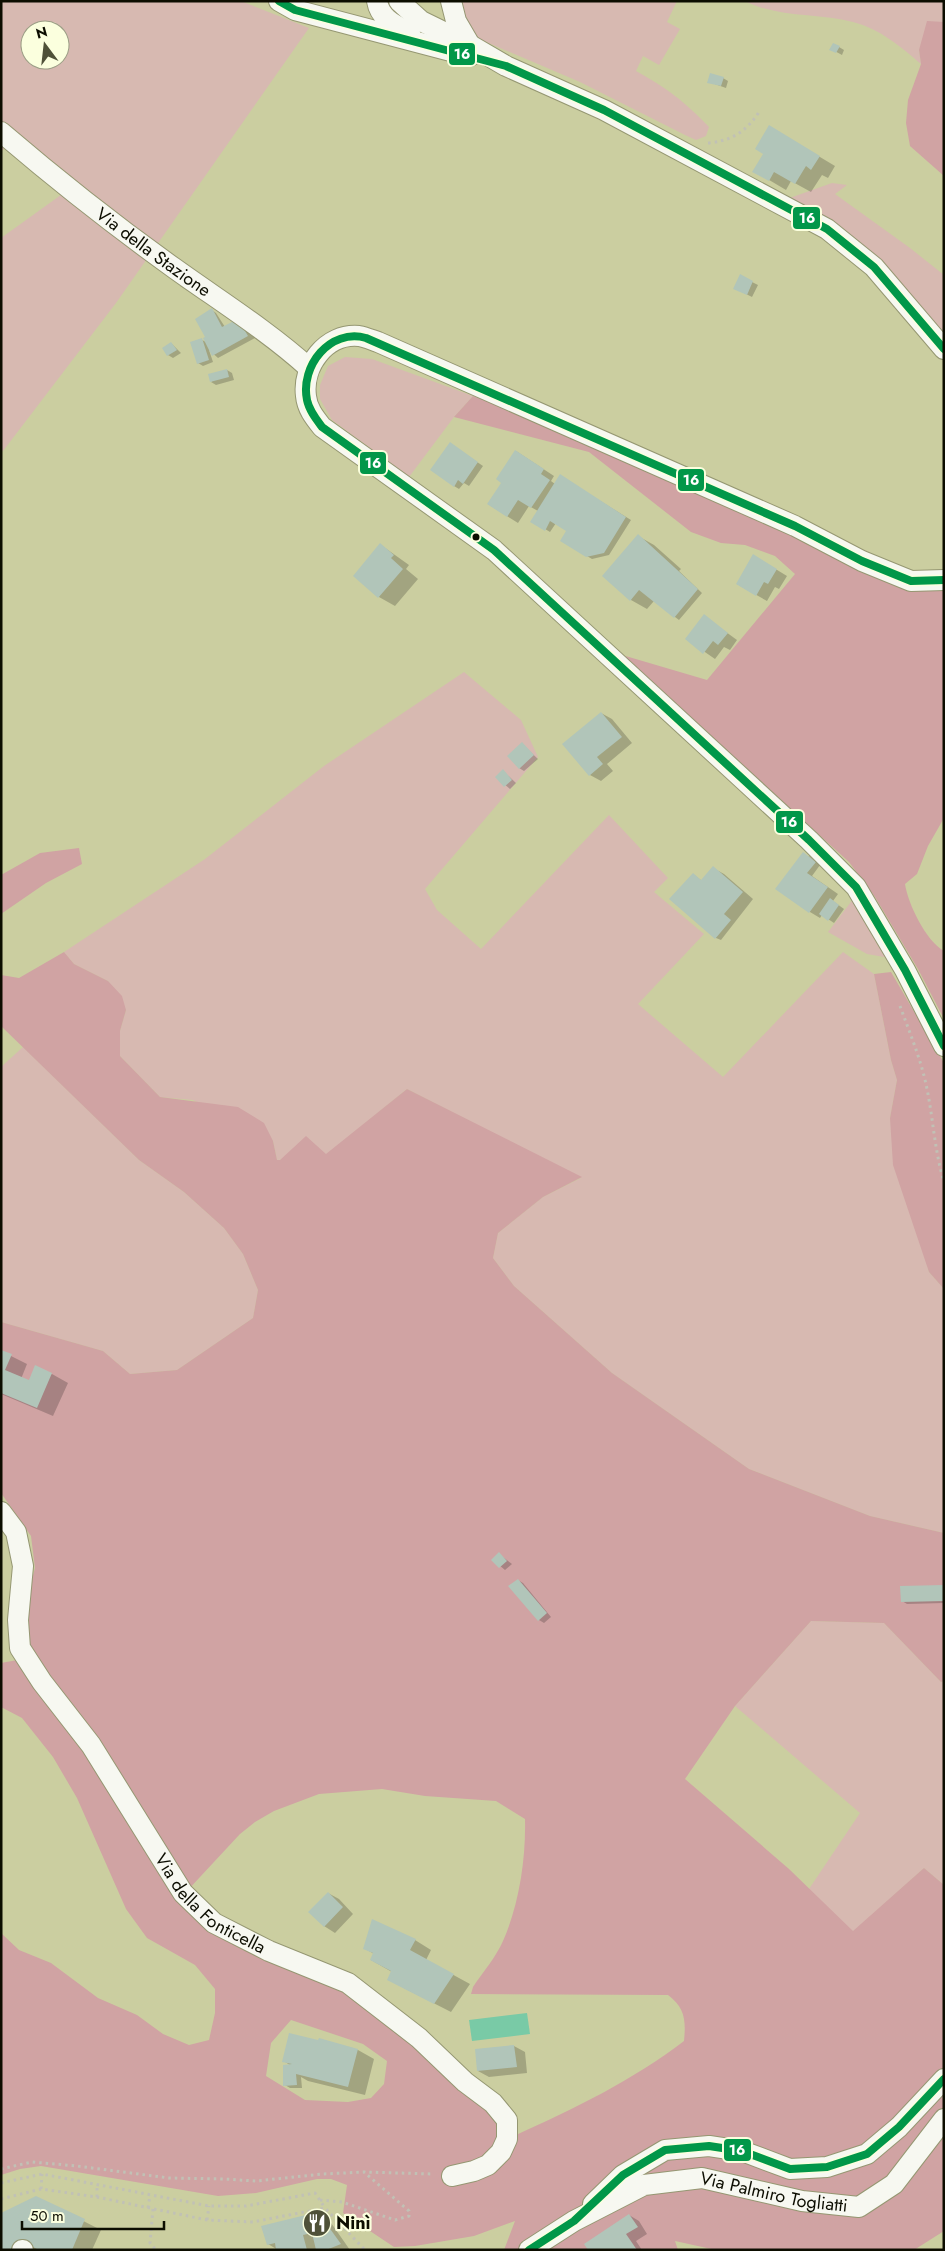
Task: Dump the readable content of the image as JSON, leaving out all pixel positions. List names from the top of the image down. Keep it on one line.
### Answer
{"streets":{"street":["Via della Stazione","Via della Fonticella","Via Palmiro Togliatti"]},"places":{"restaurant":["Ninì"]},"lines":["transit line 16"],"scale_bar":"50 m","north":"top"}
